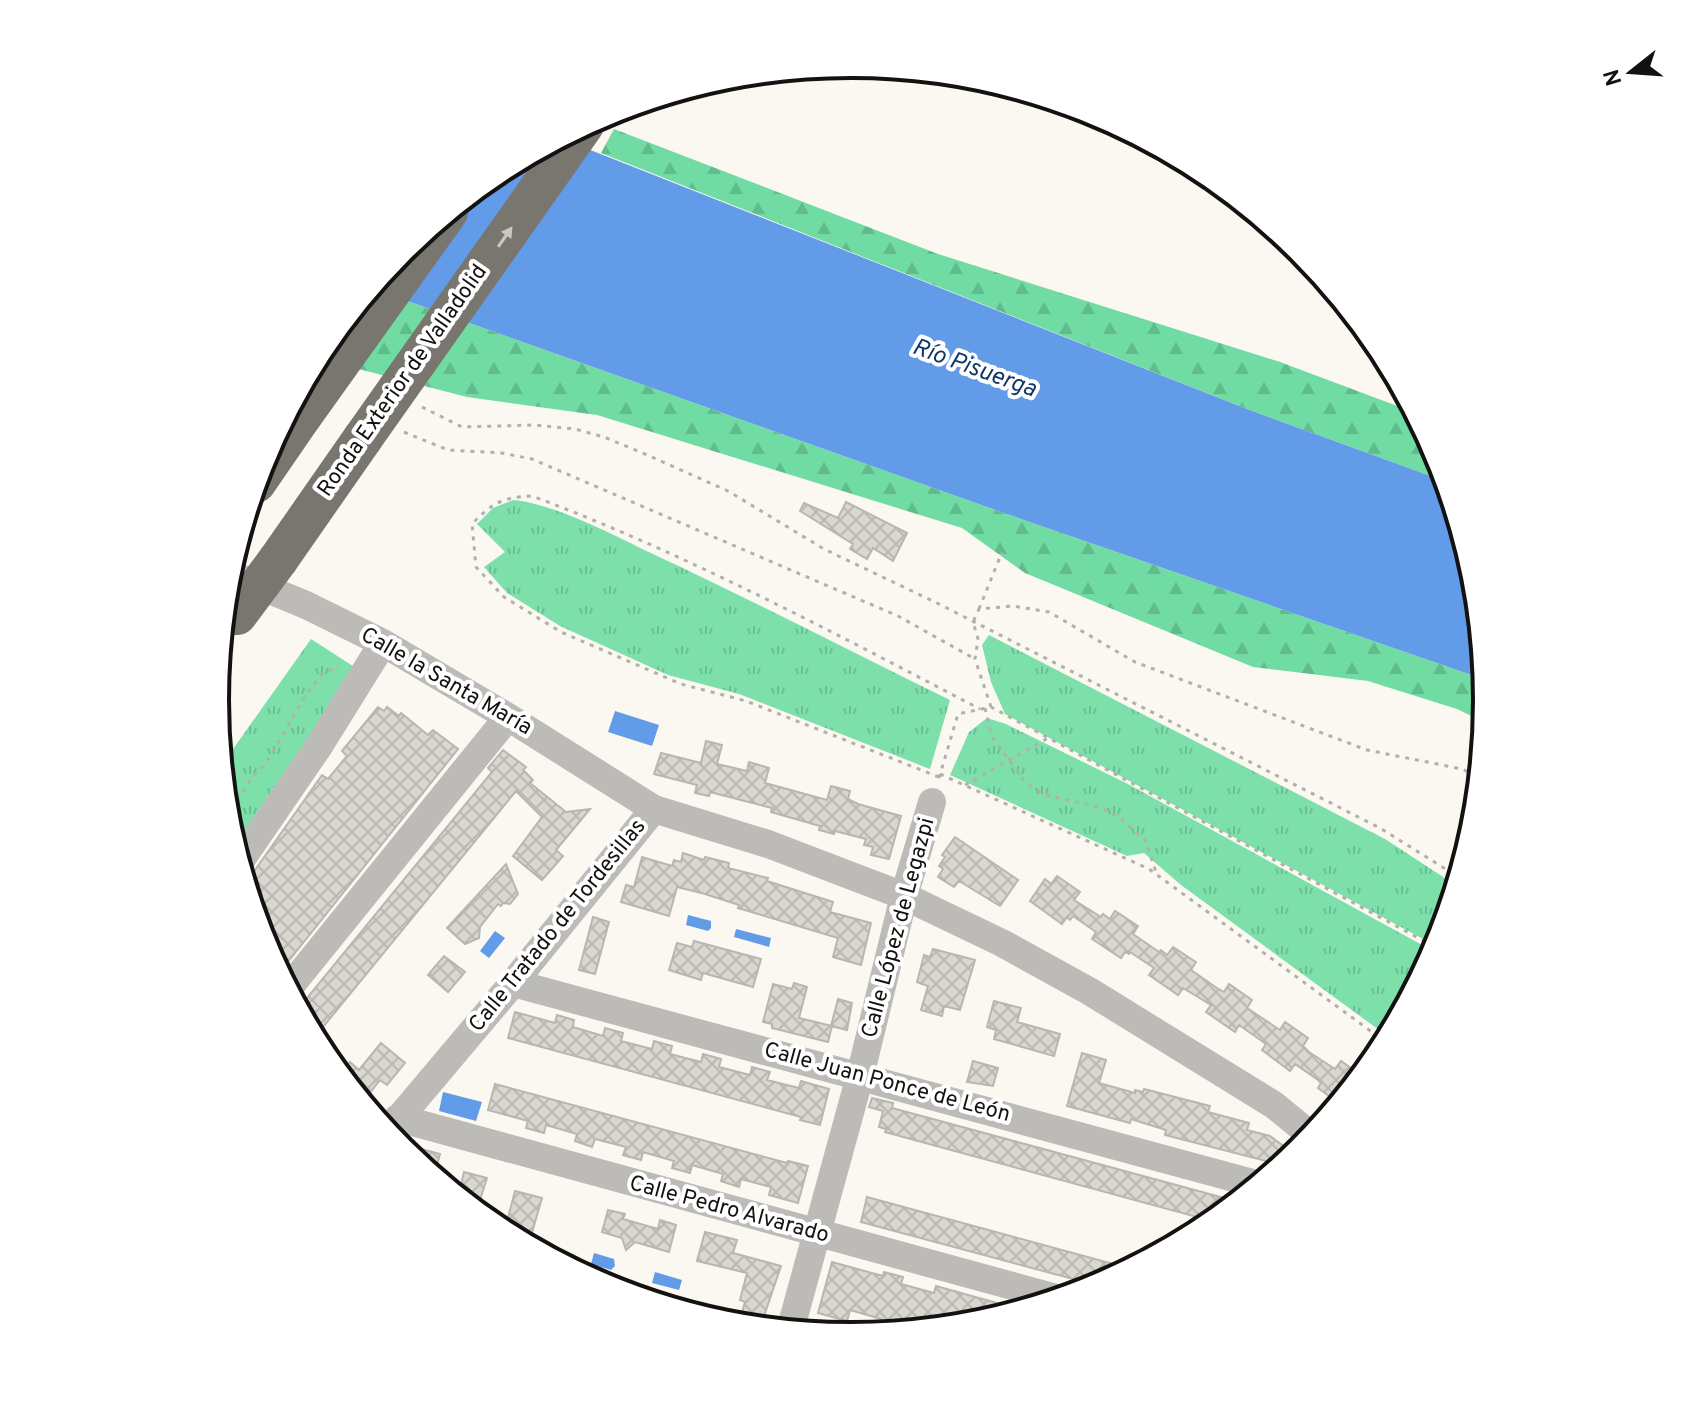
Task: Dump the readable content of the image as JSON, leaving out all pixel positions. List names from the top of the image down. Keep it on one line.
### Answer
{"streets":{"highway":["Ronda Exterior de Valladolid"],"street":["Calle la Santa María","Calle Tratado de Tordesillas","Calle López de Legazpi","Calle Juan Ponce de León","Calle Pedro Alvarado"]},"crossings":[["Calle la Santa María","Calle Tratado de Tordesillas"],["Calle Tratado de Tordesillas","Calle López de Legazpi"],["Calle Tratado de Tordesillas","Calle Juan Ponce de León"],["Calle López de Legazpi","Calle Juan Ponce de León"],["Calle López de Legazpi","Calle Pedro Alvarado"]],"water":["Río Pisuerga"],"north":"left"}
